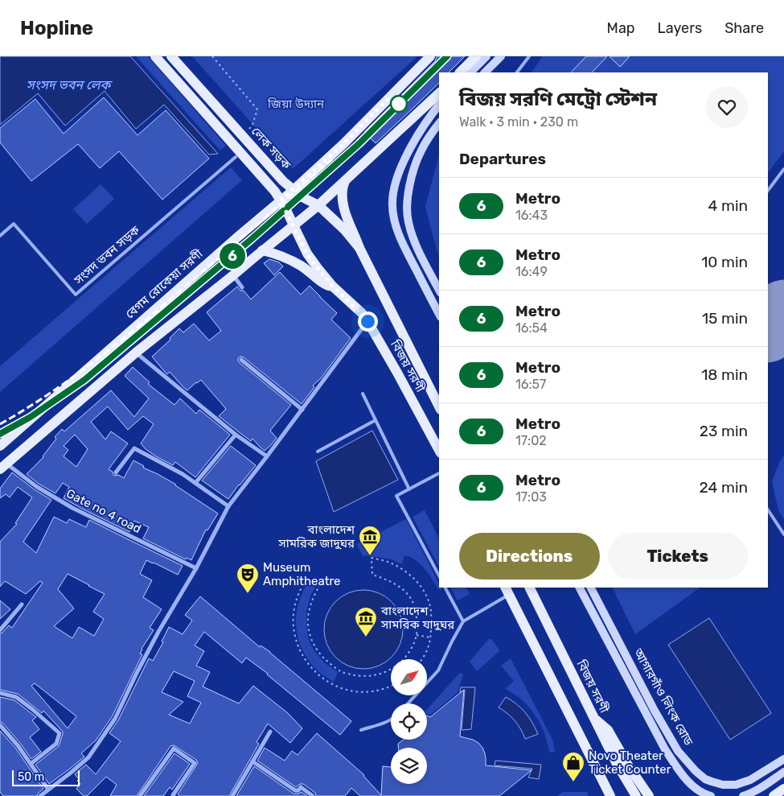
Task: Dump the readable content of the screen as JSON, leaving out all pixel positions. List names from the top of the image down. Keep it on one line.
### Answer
{"streets":{"main road":["লেক সড়ক","বেগম রোকেয়া সরণী","বিজয় সরণী","আগারগাঁও লিংক রোড"],"street":["Gate no 4 road"],"lane":["সংসদ ভবন সড়ক"]},"crossings":[["লেক সড়ক","বেগম রোকেয়া সরণী"],["লেক সড়ক","বিজয় সরণী"]],"water":["সংসদ ভবন লেক"],"parks":["জিয়া উদ্যান"],"places":{"museum":["বাংলাদেশ সামরিক জাদুঘর","বাংলাদেশ সামরিক যাদুঘর"],"theatre":["Museum Amphitheatre"],"shop":["Novo Theater Ticket Counter"]},"lines":["metro line 6"],"scale_bar":"50 m","north":"top right","page":{"header":"Hopline","nav":["Map","Layers","Share"],"on_map":"6","heading":[["বিজয় সরণি মেট্রো স্টেশন","Walk · 3 min · 230 m"],"Departures"],"list":[{"mark":"6","name":"Metro","note":"16:43","value":"4 min"},{"mark":"6","name":"Metro","note":"16:49","value":"10 min"},{"mark":"6","name":"Metro","note":"16:54","value":"15 min"},{"mark":"6","name":"Metro","note":"16:57","value":"18 min"},{"mark":"6","name":"Metro","note":"17:02","value":"23 min"},{"mark":"6","name":"Metro","note":"17:03","value":"24 min"}],"buttons":["Directions","Tickets"],"scale":"50 m"}}
